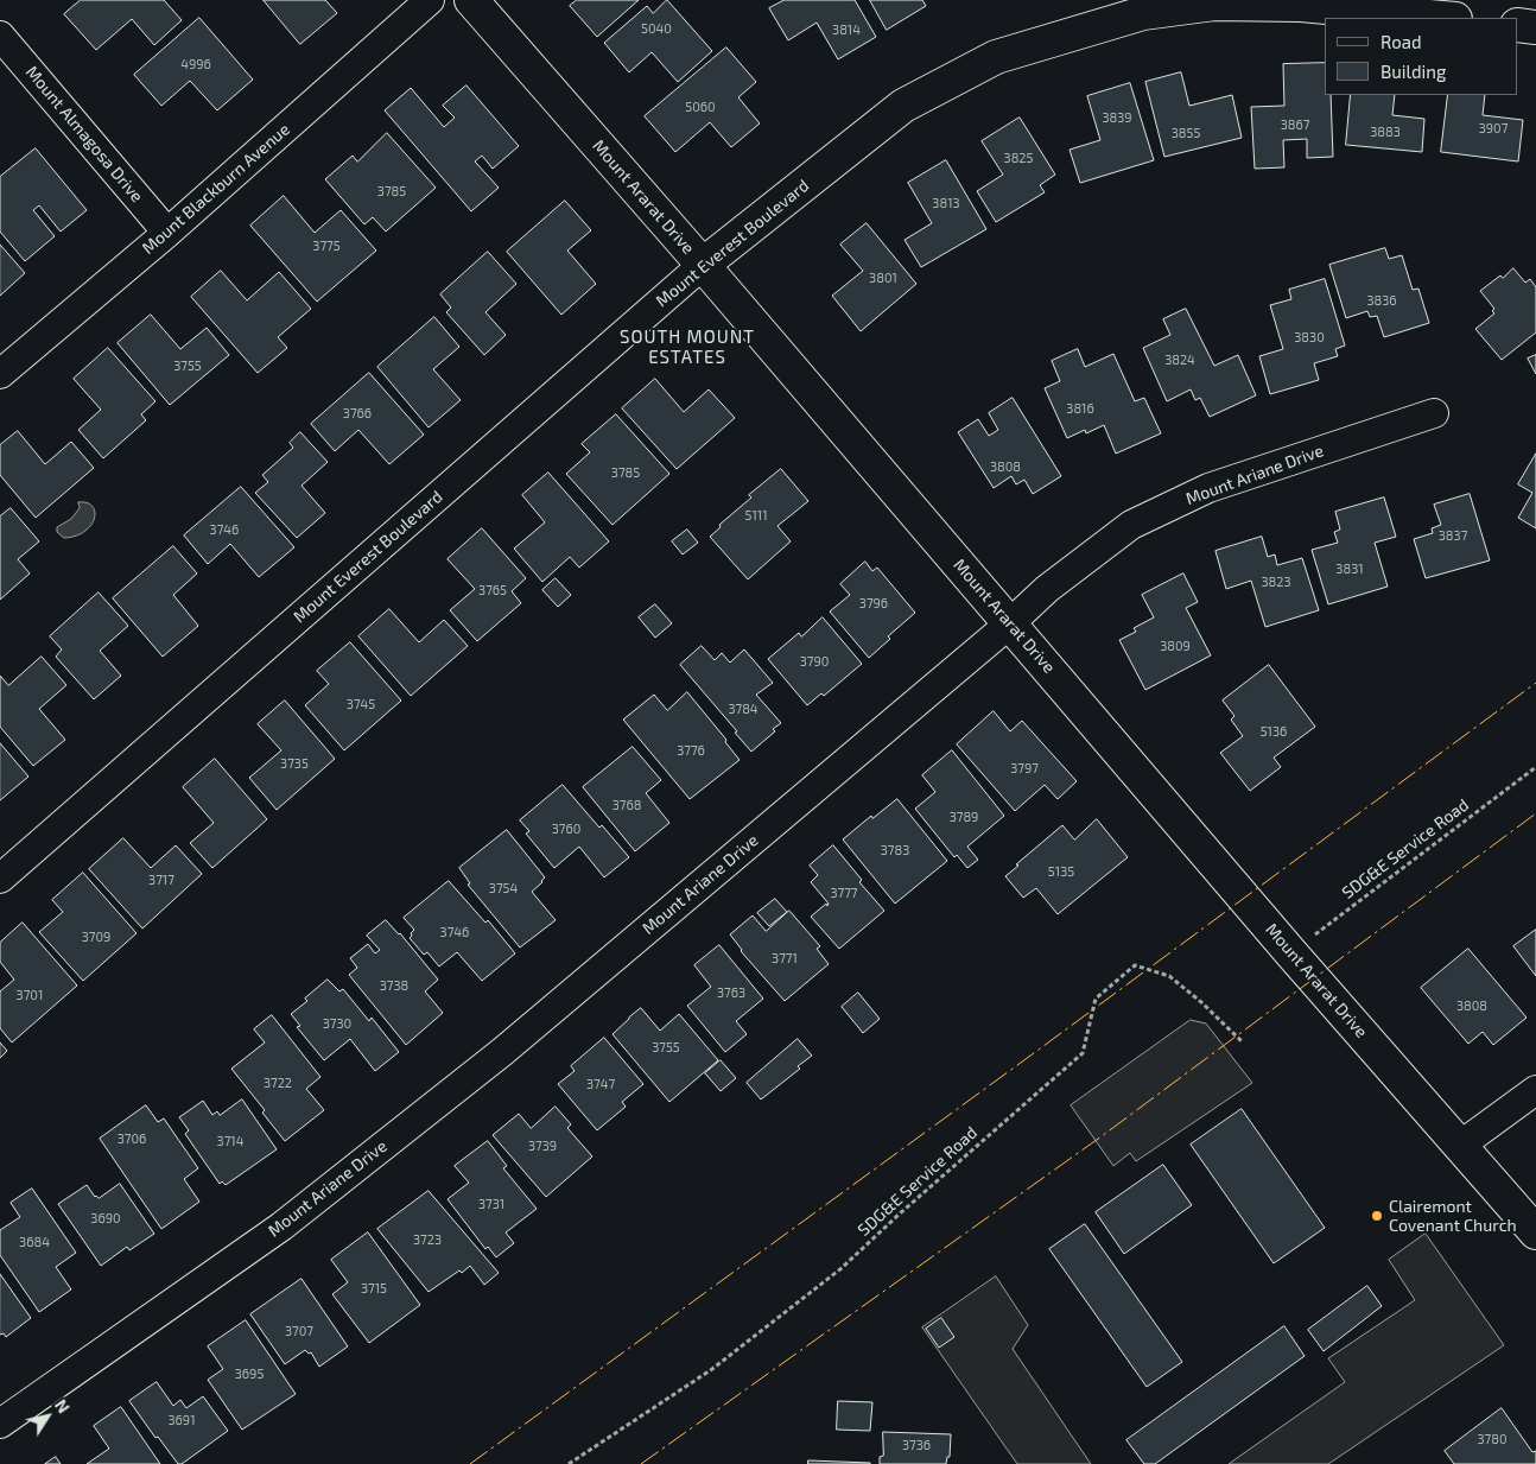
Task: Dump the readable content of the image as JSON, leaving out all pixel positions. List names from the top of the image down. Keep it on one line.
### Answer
{"streets":{"street":["Mount Almagosa Drive","Mount Blackburn Avenue","Mount Ararat Drive","Mount Everest Boulevard","Mount Ariane Drive"],"path":["SDG&E Service Road"]},"crossings":[["Mount Almagosa Drive","Mount Blackburn Avenue"],["Mount Ararat Drive","Mount Everest Boulevard"],["Mount Ararat Drive","Mount Ariane Drive"],["Mount Ararat Drive","SDG&E Service Road"]],"districts":["SOUTH MOUNT ESTATES"],"places":["Clairemont Covenant Church"],"house_numbers":["5040","3814","4996","5060","3839","3867","3907","3883","3855","3825","3785","3813","3775","3801","3836","3830","3824","3755","3816","3766","3808","3785","5111","3746","3837","3831","3823","3765","3796","3809","3790","3745","3784","5136","3776","3735","3797","3768","3789","3760","3783","5135","3717","3754","3777","3746","3709","3771","3738","3763","3701","3808","3730","3755","3722","3747","3706","3714","3739","3731","3690","3723","3684","3715","3707","3695","3691","3780","3736"],"legend":["Road","Building"],"north":"top right"}
